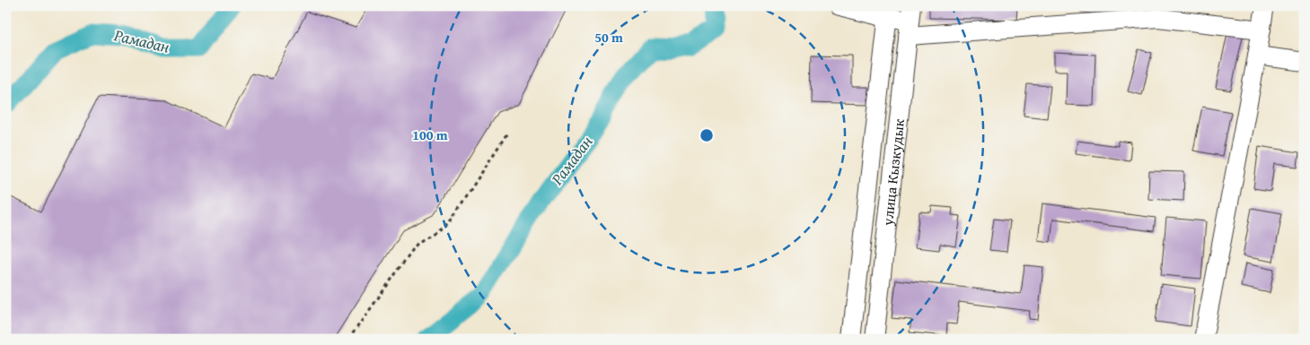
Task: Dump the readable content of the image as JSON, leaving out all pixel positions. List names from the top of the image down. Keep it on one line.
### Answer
{"streets":{"street":["улица Кызкудык"]},"water":["Рамадан"],"rings":["50 m","100 m"]}
